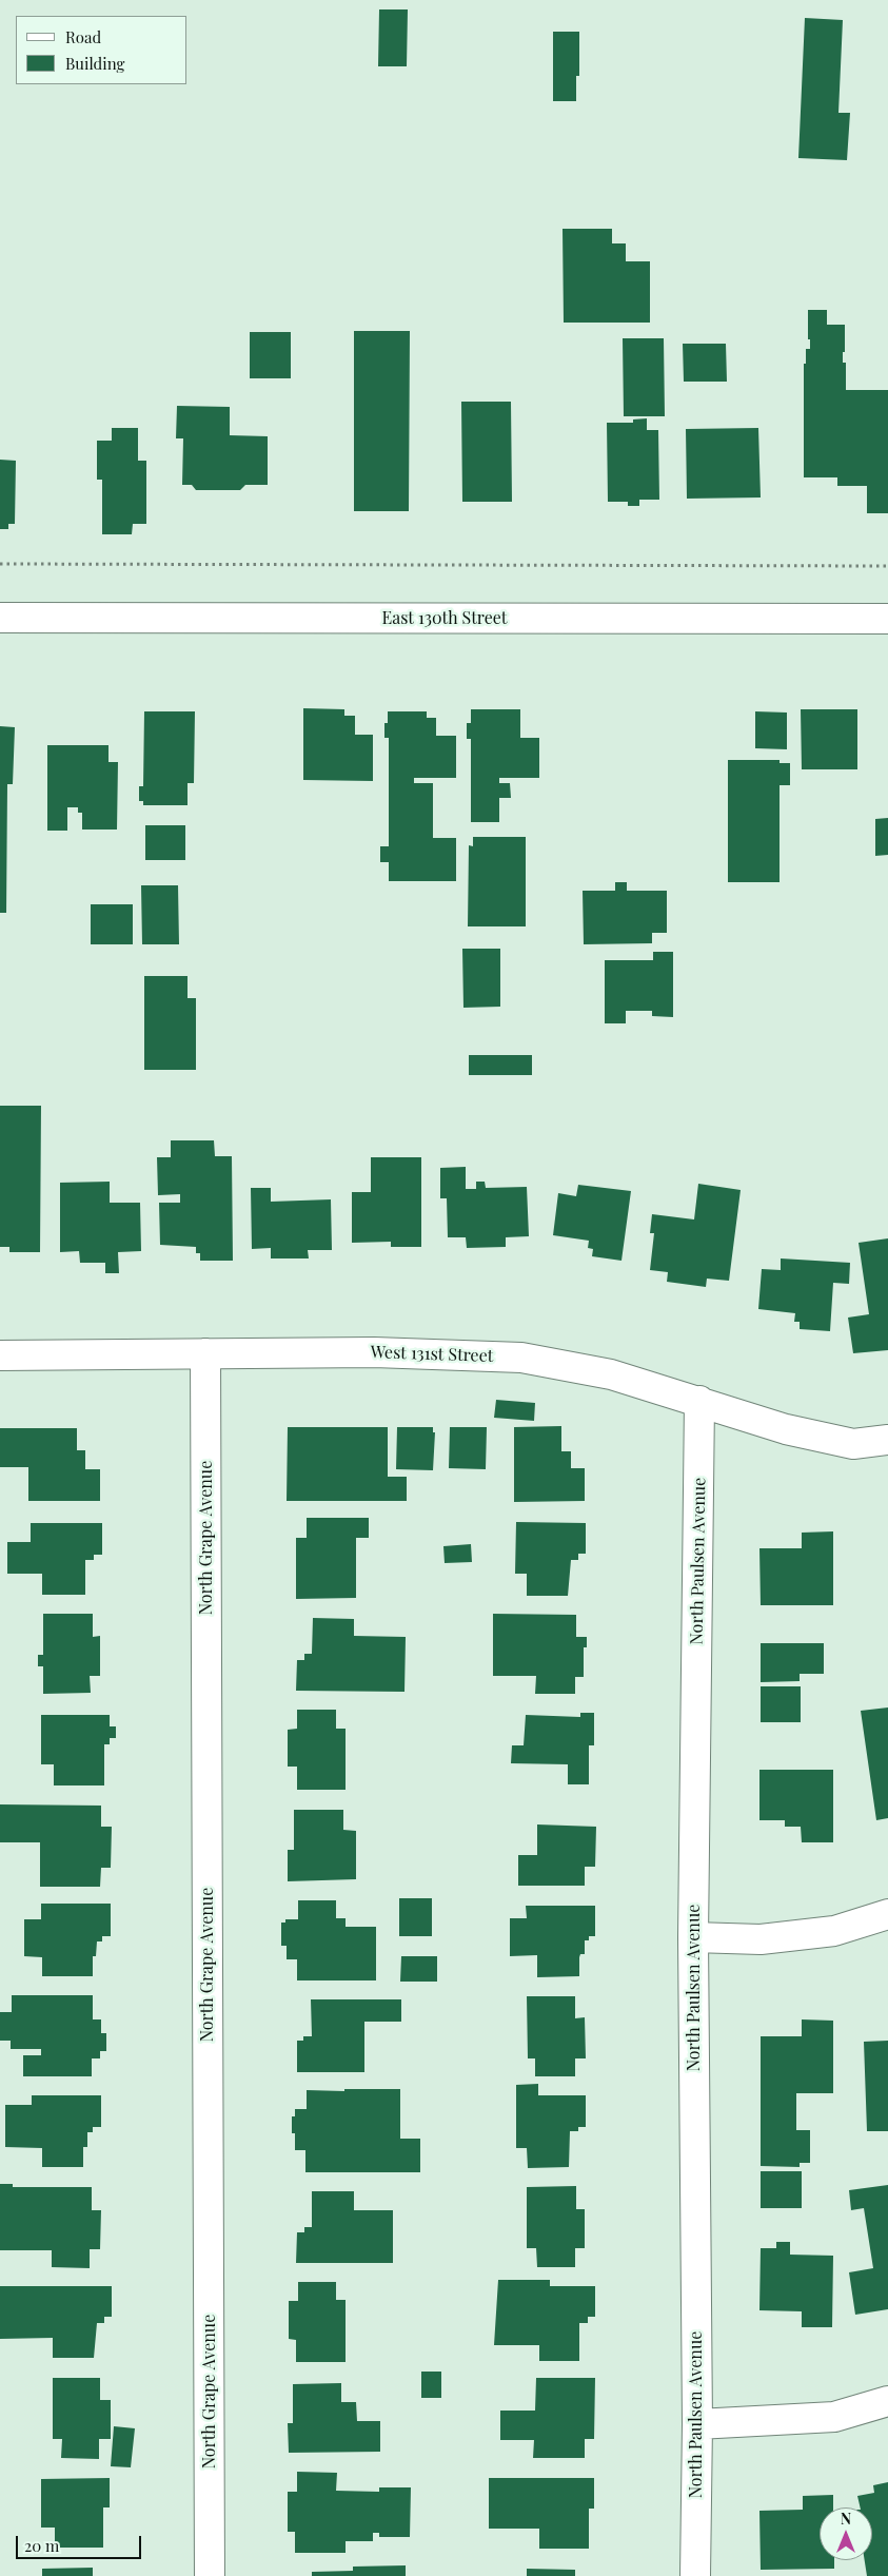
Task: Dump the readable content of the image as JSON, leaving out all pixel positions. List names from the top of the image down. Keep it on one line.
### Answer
{"streets":{"street":["East 130th Street","West 131st Street","North Grape Avenue","North Paulsen Avenue"]},"crossings":[["West 131st Street","North Grape Avenue"],["West 131st Street","North Paulsen Avenue"]],"legend":["Road","Building"],"scale_bar":"20 m","north":"top"}
